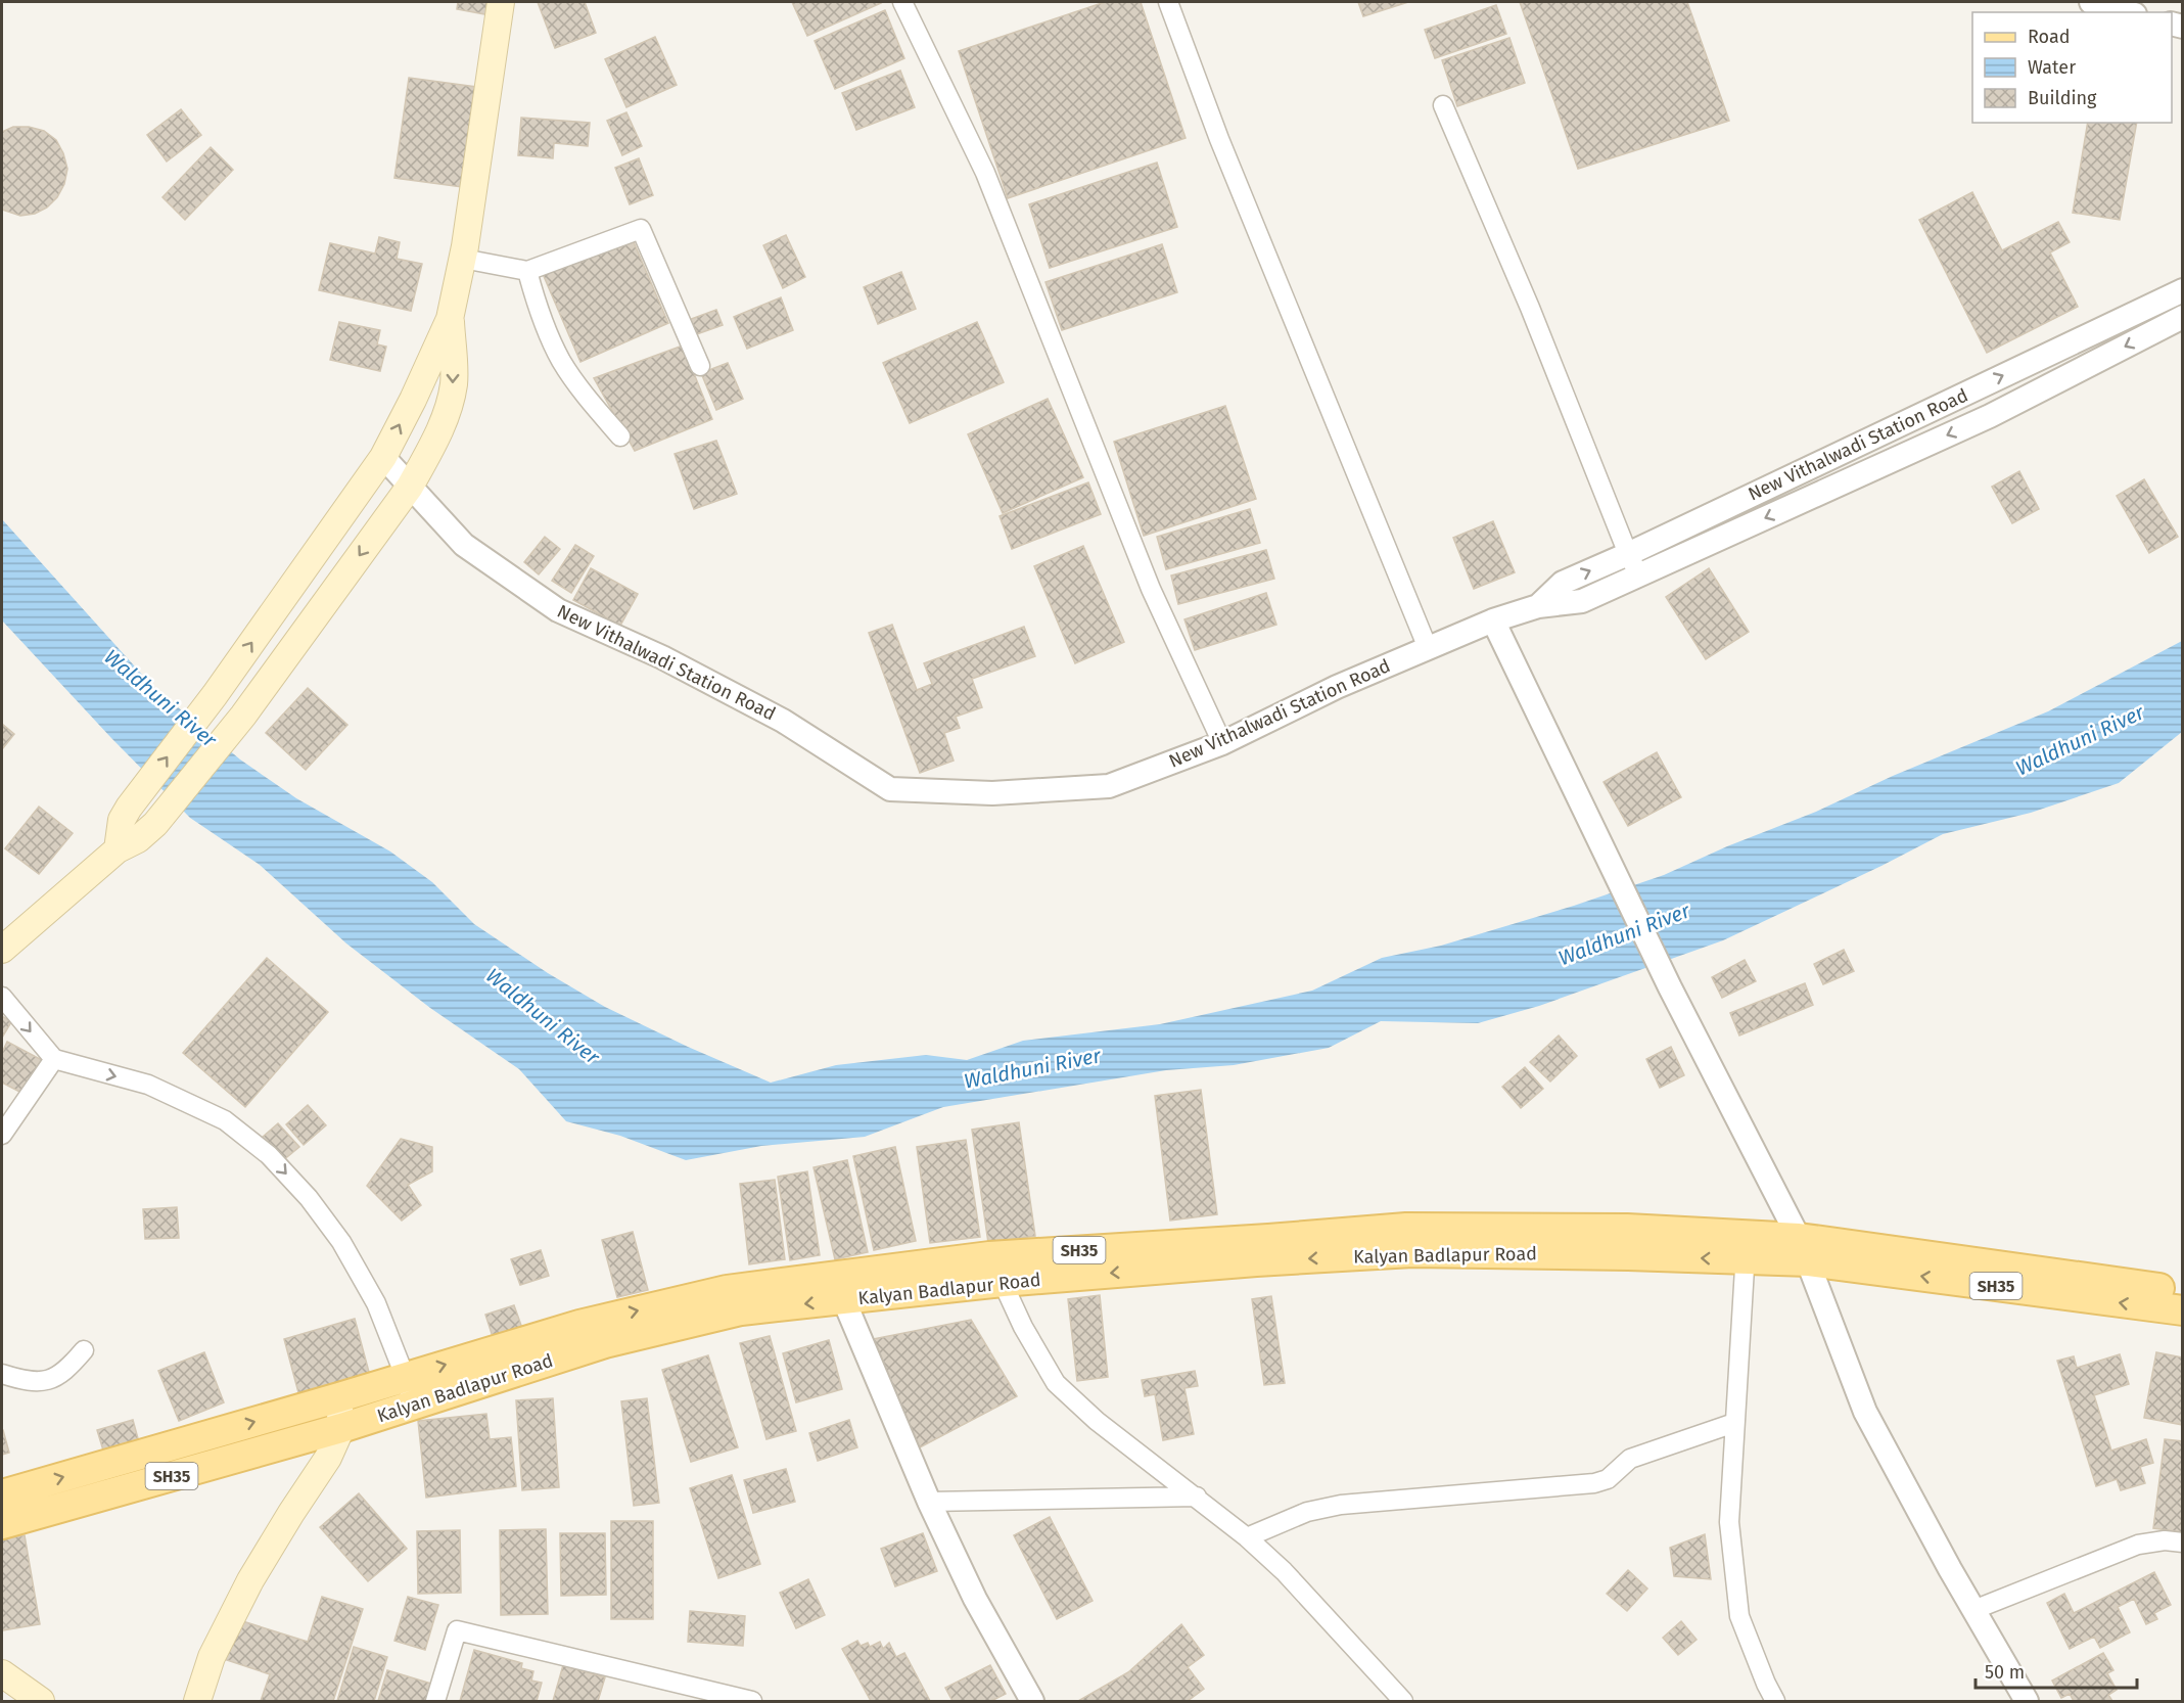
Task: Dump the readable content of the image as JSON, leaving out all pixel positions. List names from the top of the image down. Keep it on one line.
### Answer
{"streets":{"main road":["SH35","Kalyan Badlapur Road"],"street":["New Vithalwadi Station Road"]},"water":["Waldhuni River"],"legend":["Road","Water","Building"],"scale_bar":"50 m"}
